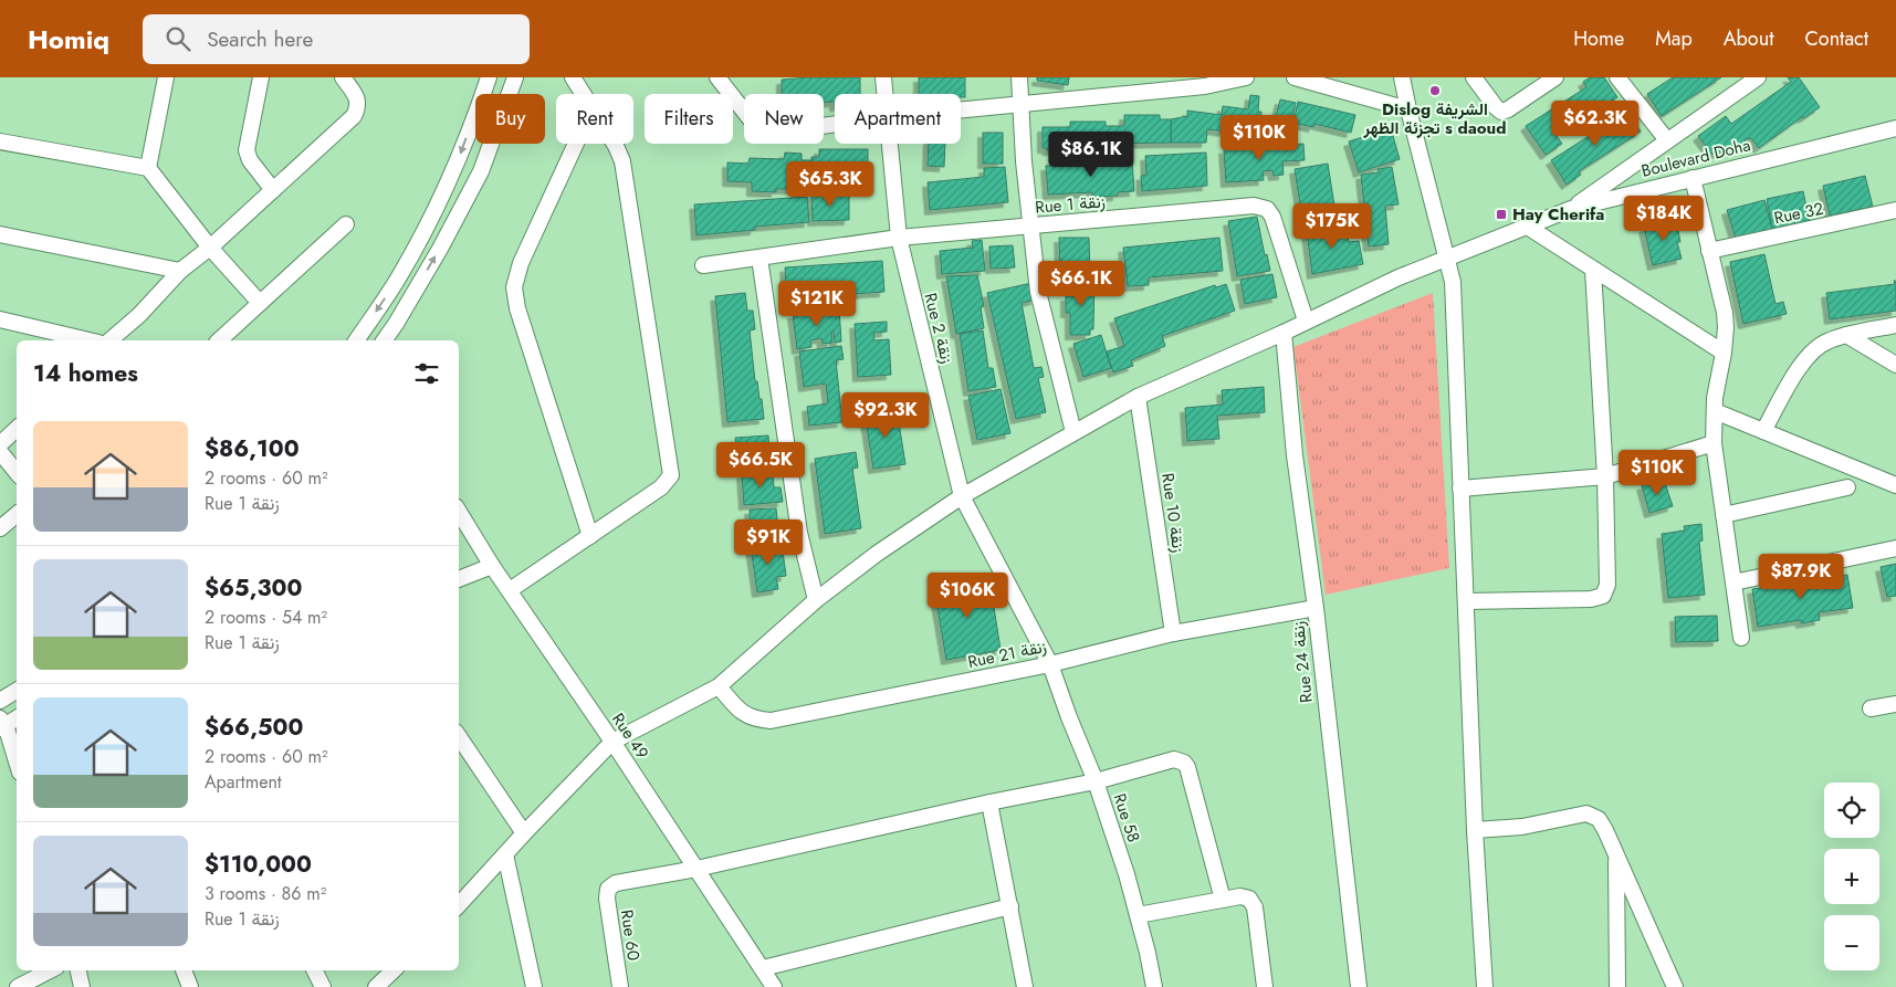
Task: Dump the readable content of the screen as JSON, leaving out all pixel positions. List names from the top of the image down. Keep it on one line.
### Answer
{"streets":{"street":["Boulevard Doha","Rue 1 زنقة","Rue 32","Rue 2 زنقة","Rue 10 زنقة","Rue 21 زنقة","Rue 24 زنقة","Rue 49","Rue 58","Rue 60"]},"crossings":[["Boulevard Doha","Rue 1 زنقة"],["Boulevard Doha","Rue 2 زنقة"],["Boulevard Doha","Rue 10 زنقة"],["Boulevard Doha","Rue 21 زنقة"],["Boulevard Doha","Rue 24 زنقة"],["Boulevard Doha","Rue 49"],["Rue 1 زنقة","Rue 2 زنقة"],["Rue 2 زنقة","Rue 21 زنقة"],["Rue 2 زنقة","Rue 58"],["Rue 10 زنقة","Rue 21 زنقة"],["Rue 21 زنقة","Rue 24 زنقة"],["Rue 21 زنقة","Rue 58"],["Rue 49","Rue 60"]],"places":{"other":["Dislog الشريفة تجزئة الظهر s daoud"],"transit":["Hay Cherifa"]},"page":{"header":"Homiq","search":"Search here","nav":["Home","Map","About","Contact"],"chip":["Buy","Rent","Filters","New","Apartment"],"price":["$62.3K","$110K","$86.1K","$65.3K","$184K","$175K","$66.1K","$121K","$92.3K","$66.5K","$110K","$91K","$87.9K","$106K"],"heading":"14 homes","list":[{"name":"$86,100","note":"2 rooms · 60 m² · Rue 1 زنقة"},{"name":"$65,300","note":"2 rooms · 54 m² · Rue 1 زنقة"},{"name":"$66,500","note":"2 rooms · 60 m² · Apartment"},{"name":"$110,000","note":"3 rooms · 86 m² · Rue 1 زنقة"}],"map_buttons":["+","−"]}}
